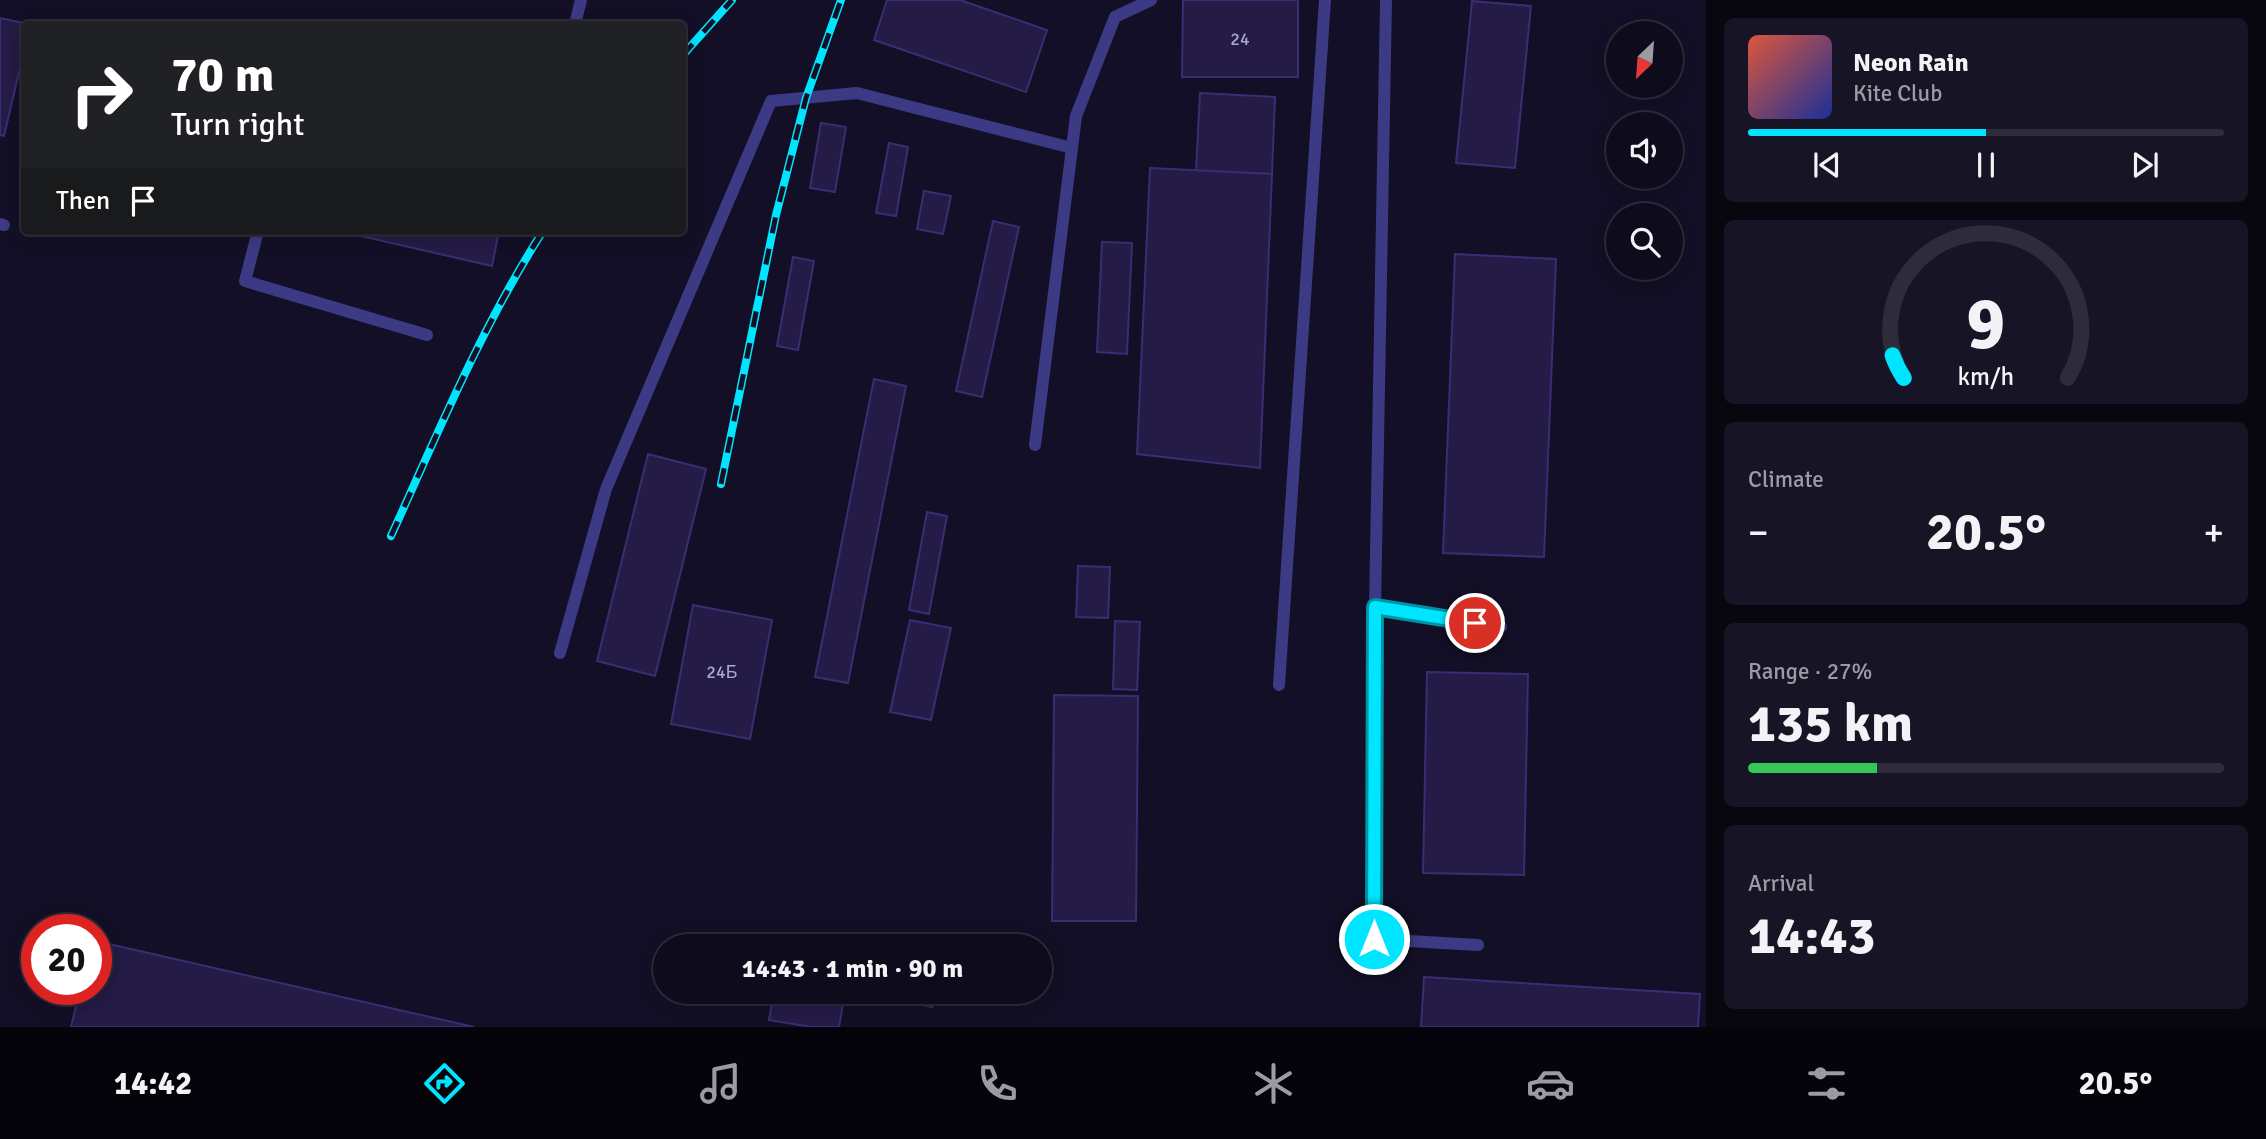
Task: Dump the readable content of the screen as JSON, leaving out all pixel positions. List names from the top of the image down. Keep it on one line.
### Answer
{"house_numbers":["24","24Б"],"north":"bottom left","page":{"turn":["70 m","Turn right"],"song":["Neon Rain","Kite Club"],"then":"Then","tile":["Climate",["Range · 27%","135 km"],["Arrival","14:43"]],"heat":["−","20.5°","+"],"limit":"20","trip":"14:43 · 1 min · 90 m","tabs":["14:42","20.5°"],"gauge":["9","km/h"]}}
